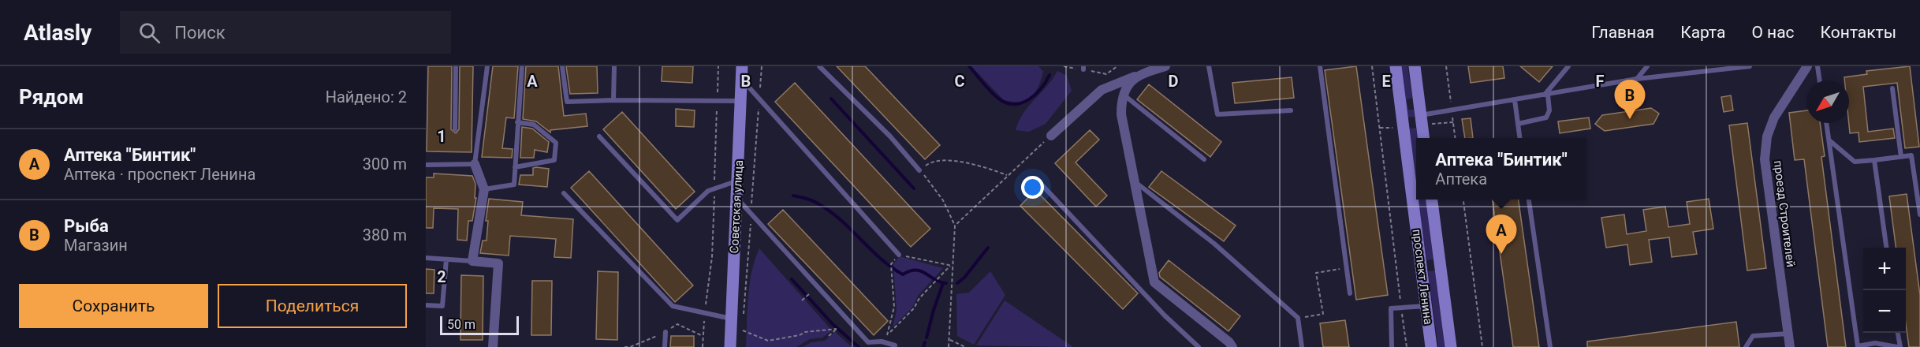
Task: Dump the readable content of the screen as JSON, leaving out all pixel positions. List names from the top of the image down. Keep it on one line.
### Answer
{"streets":{"main road":["Советская улица","проспект Ленина"],"street":["проезд Строителей"]},"scale_bar":"50 m","north":"bottom left","page":{"header":"Atlasly","search":"Поиск","nav":["Главная","Карта","О нас","Контакты"],"heading":["Рядом","Найдено: 2"],"pins":["B","A"],"list":[{"mark":"A","name":"Аптека \"Бинтик\"","note":"Аптека · проспект Ленина","value":"300 m"},{"mark":"B","name":"Рыба","note":"Магазин","value":"380 m"}],"popup":["Аптека \"Бинтик\"","Аптека"],"map_buttons":["+","−"],"buttons":["Сохранить","Поделиться"],"scale":"50 m"},"grid":{"columns":["A","B","C","D","E","F"],"rows":["1","2"]}}
